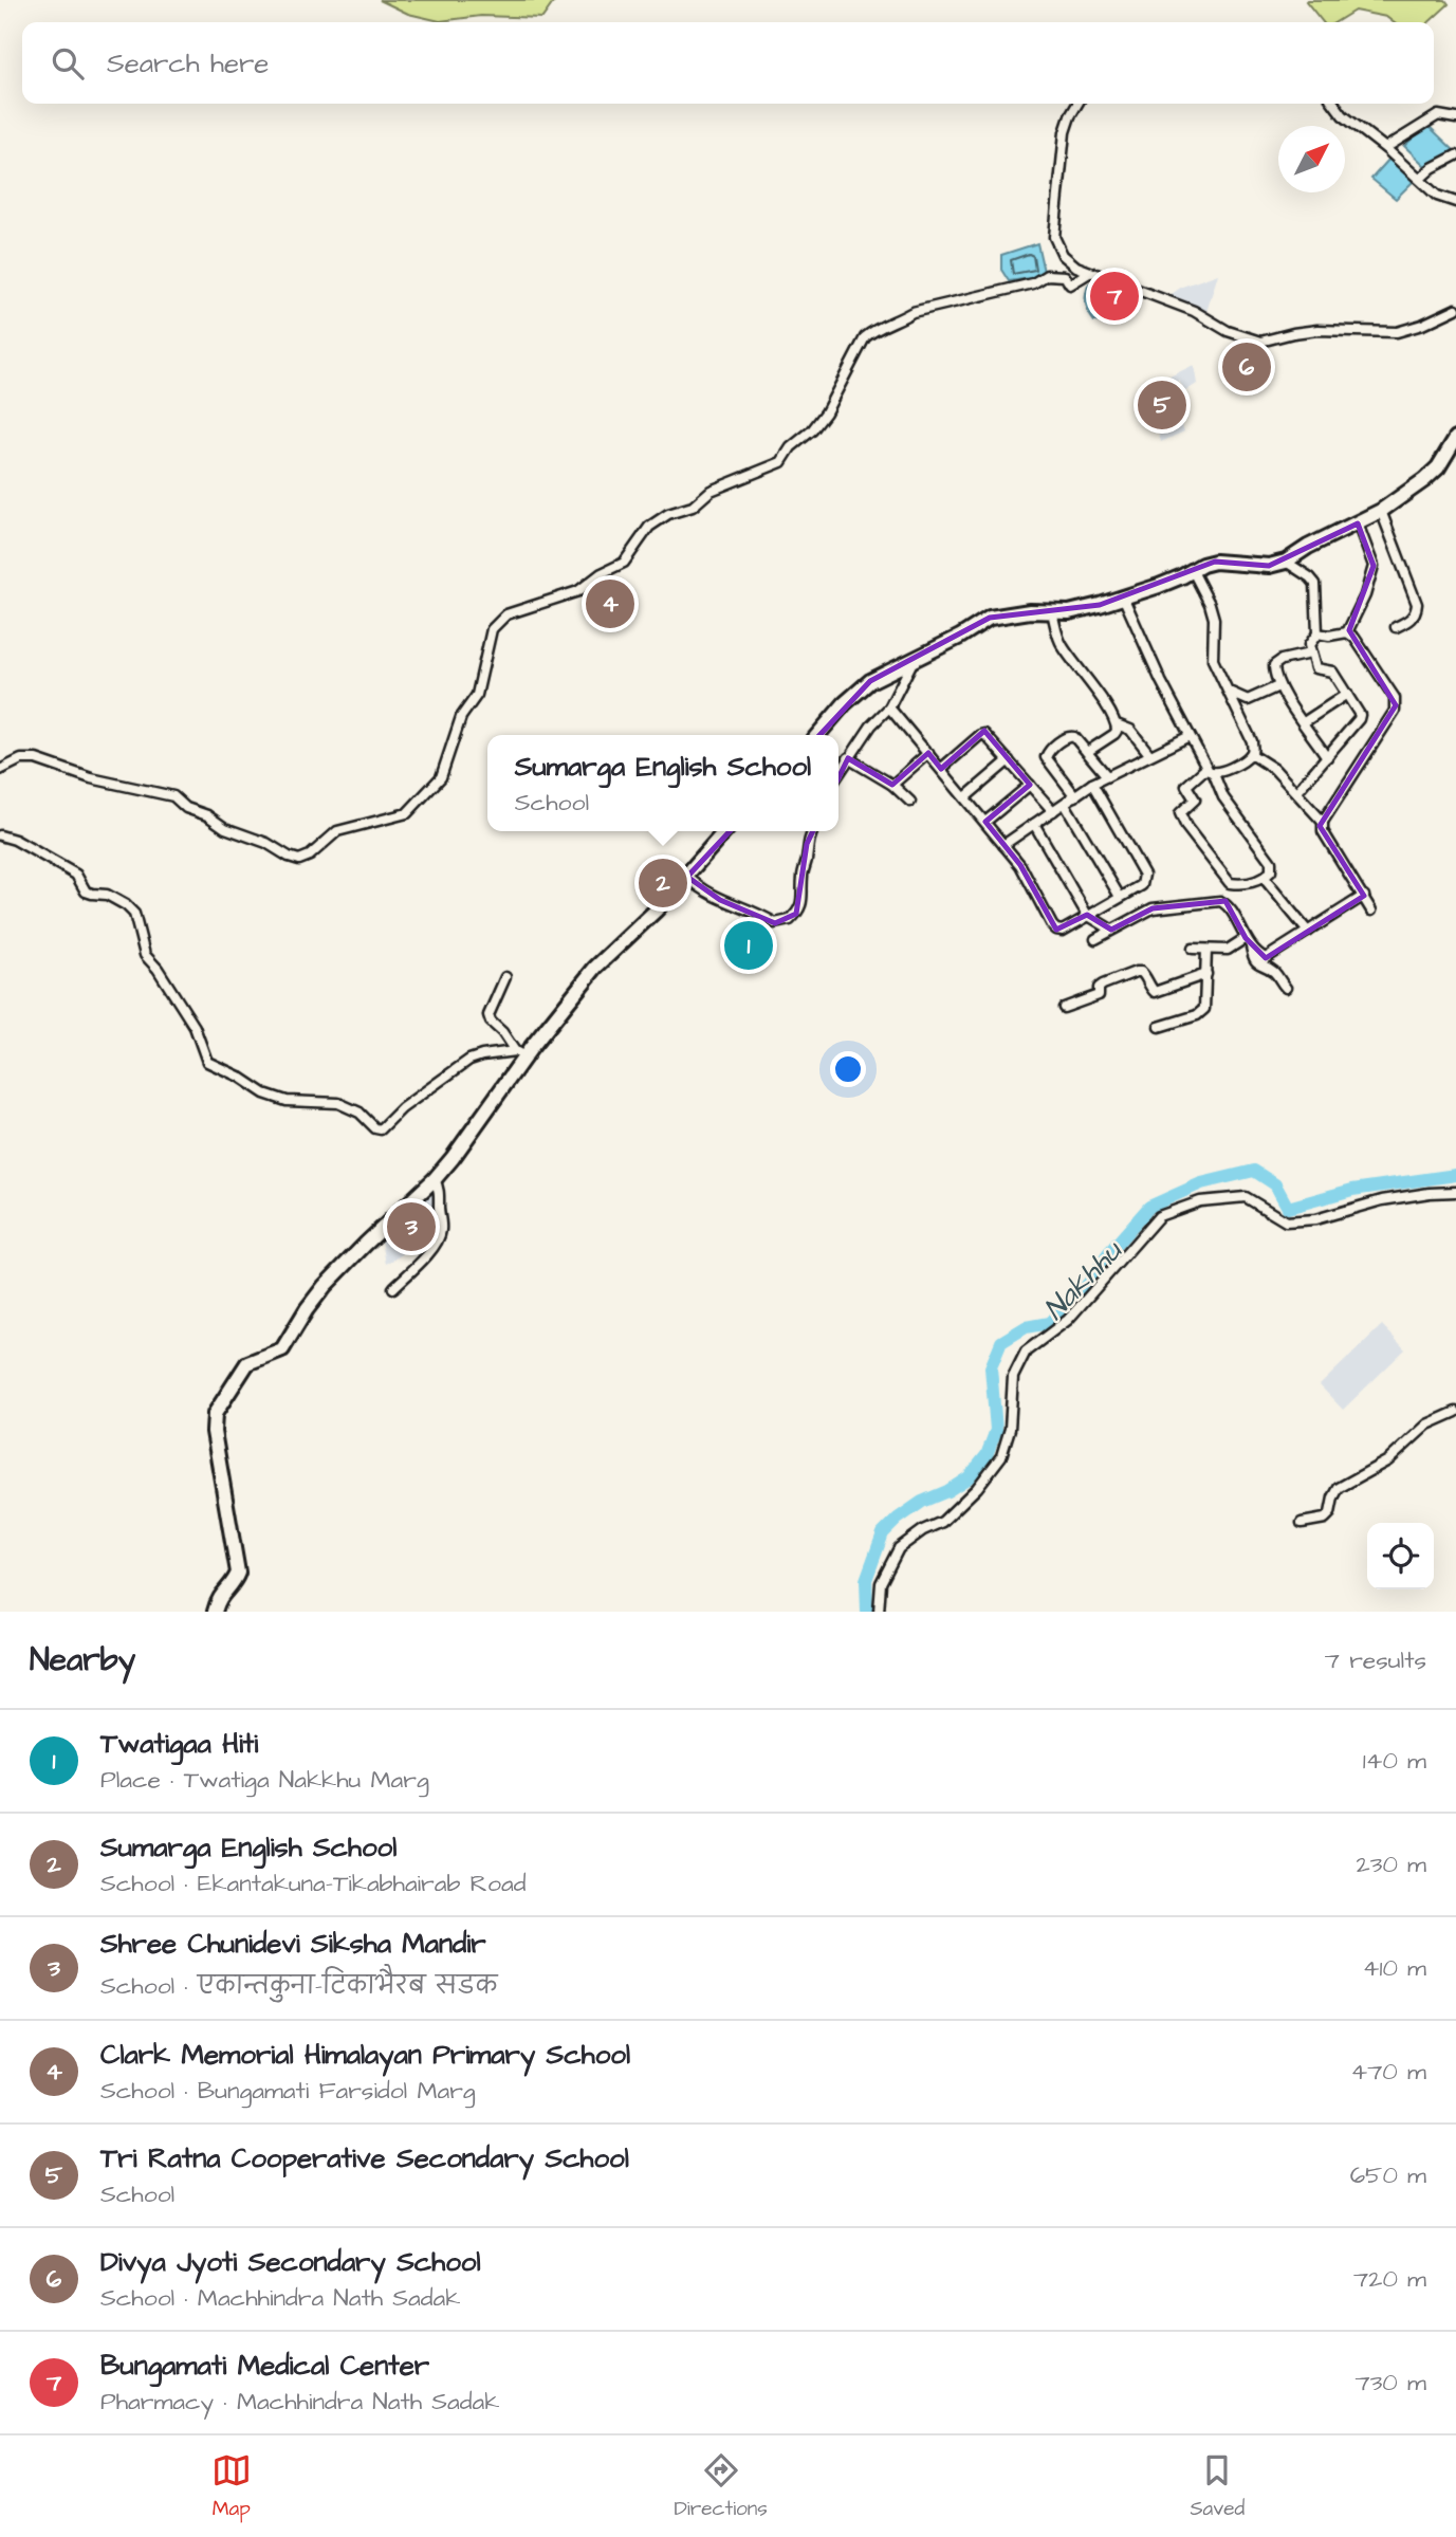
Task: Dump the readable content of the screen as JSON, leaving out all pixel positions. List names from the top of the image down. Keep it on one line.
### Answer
{"water":["Nakhhu"],"north":"top right","page":{"search":"Search here","pins":["7","6","5","4","2","1","3"],"popup":["Sumarga English School","School"],"heading":["Nearby","7 results"],"list":[{"mark":"1","name":"Twatigaa Hiti","note":"Place · Twatiga Nakkhu Marg","value":"140 m"},{"mark":"2","name":"Sumarga English School","note":"School · Ekantakuna-Tikabhairab Road","value":"230 m"},{"mark":"3","name":"Shree Chunidevi Siksha Mandir","note":"School · एकान्तकुना-टिकाभैरब सडक","value":"410 m"},{"mark":"4","name":"Clark Memorial Himalayan Primary School","note":"School · Bungamati Farsidol Marg","value":"470 m"},{"mark":"5","name":"Tri Ratna Cooperative Secondary School","note":"School","value":"650 m"},{"mark":"6","name":"Divya Jyoti Secondary School","note":"School · Machhindra Nath Sadak","value":"720 m"},{"mark":"7","name":"Bungamati Medical Center","note":"Pharmacy · Machhindra Nath Sadak","value":"730 m"}],"nav":["Map","Directions","Saved"]}}
